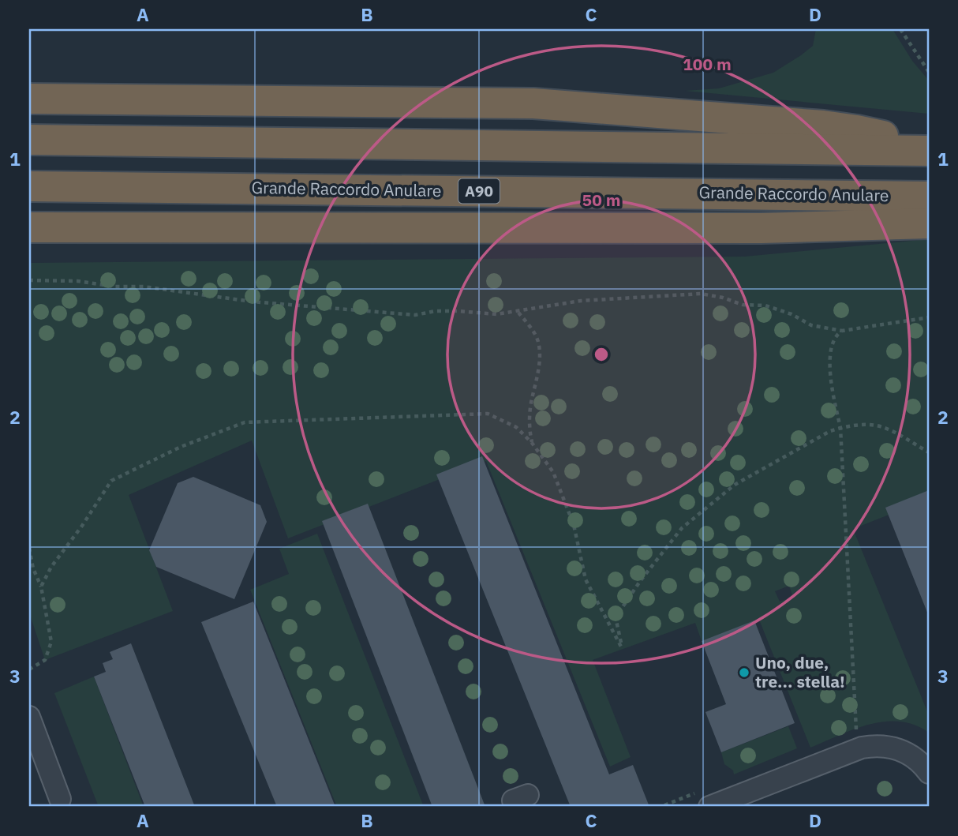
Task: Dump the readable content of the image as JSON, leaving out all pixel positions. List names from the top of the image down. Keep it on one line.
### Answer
{"streets":{"highway":["Grande Raccordo Anulare","A90"]},"places":["Uno, due, tre... stella!"],"grid":{"columns":["A","B","C","D"],"rows":["1","2","3"]},"rings":["100 m","50 m"]}
